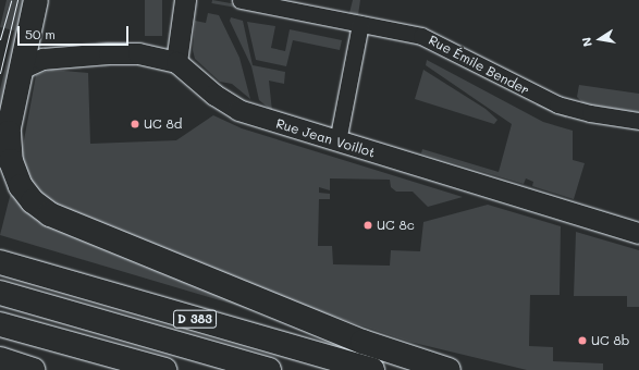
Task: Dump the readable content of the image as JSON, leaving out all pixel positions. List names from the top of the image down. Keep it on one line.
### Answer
{"streets":{"main road":["D 383"],"street":["Rue Émile Bender","Rue Jean Voillot"]},"places":["UC 8d","UC 8c","UC 8b"],"scale_bar":"50 m","north":"left"}
